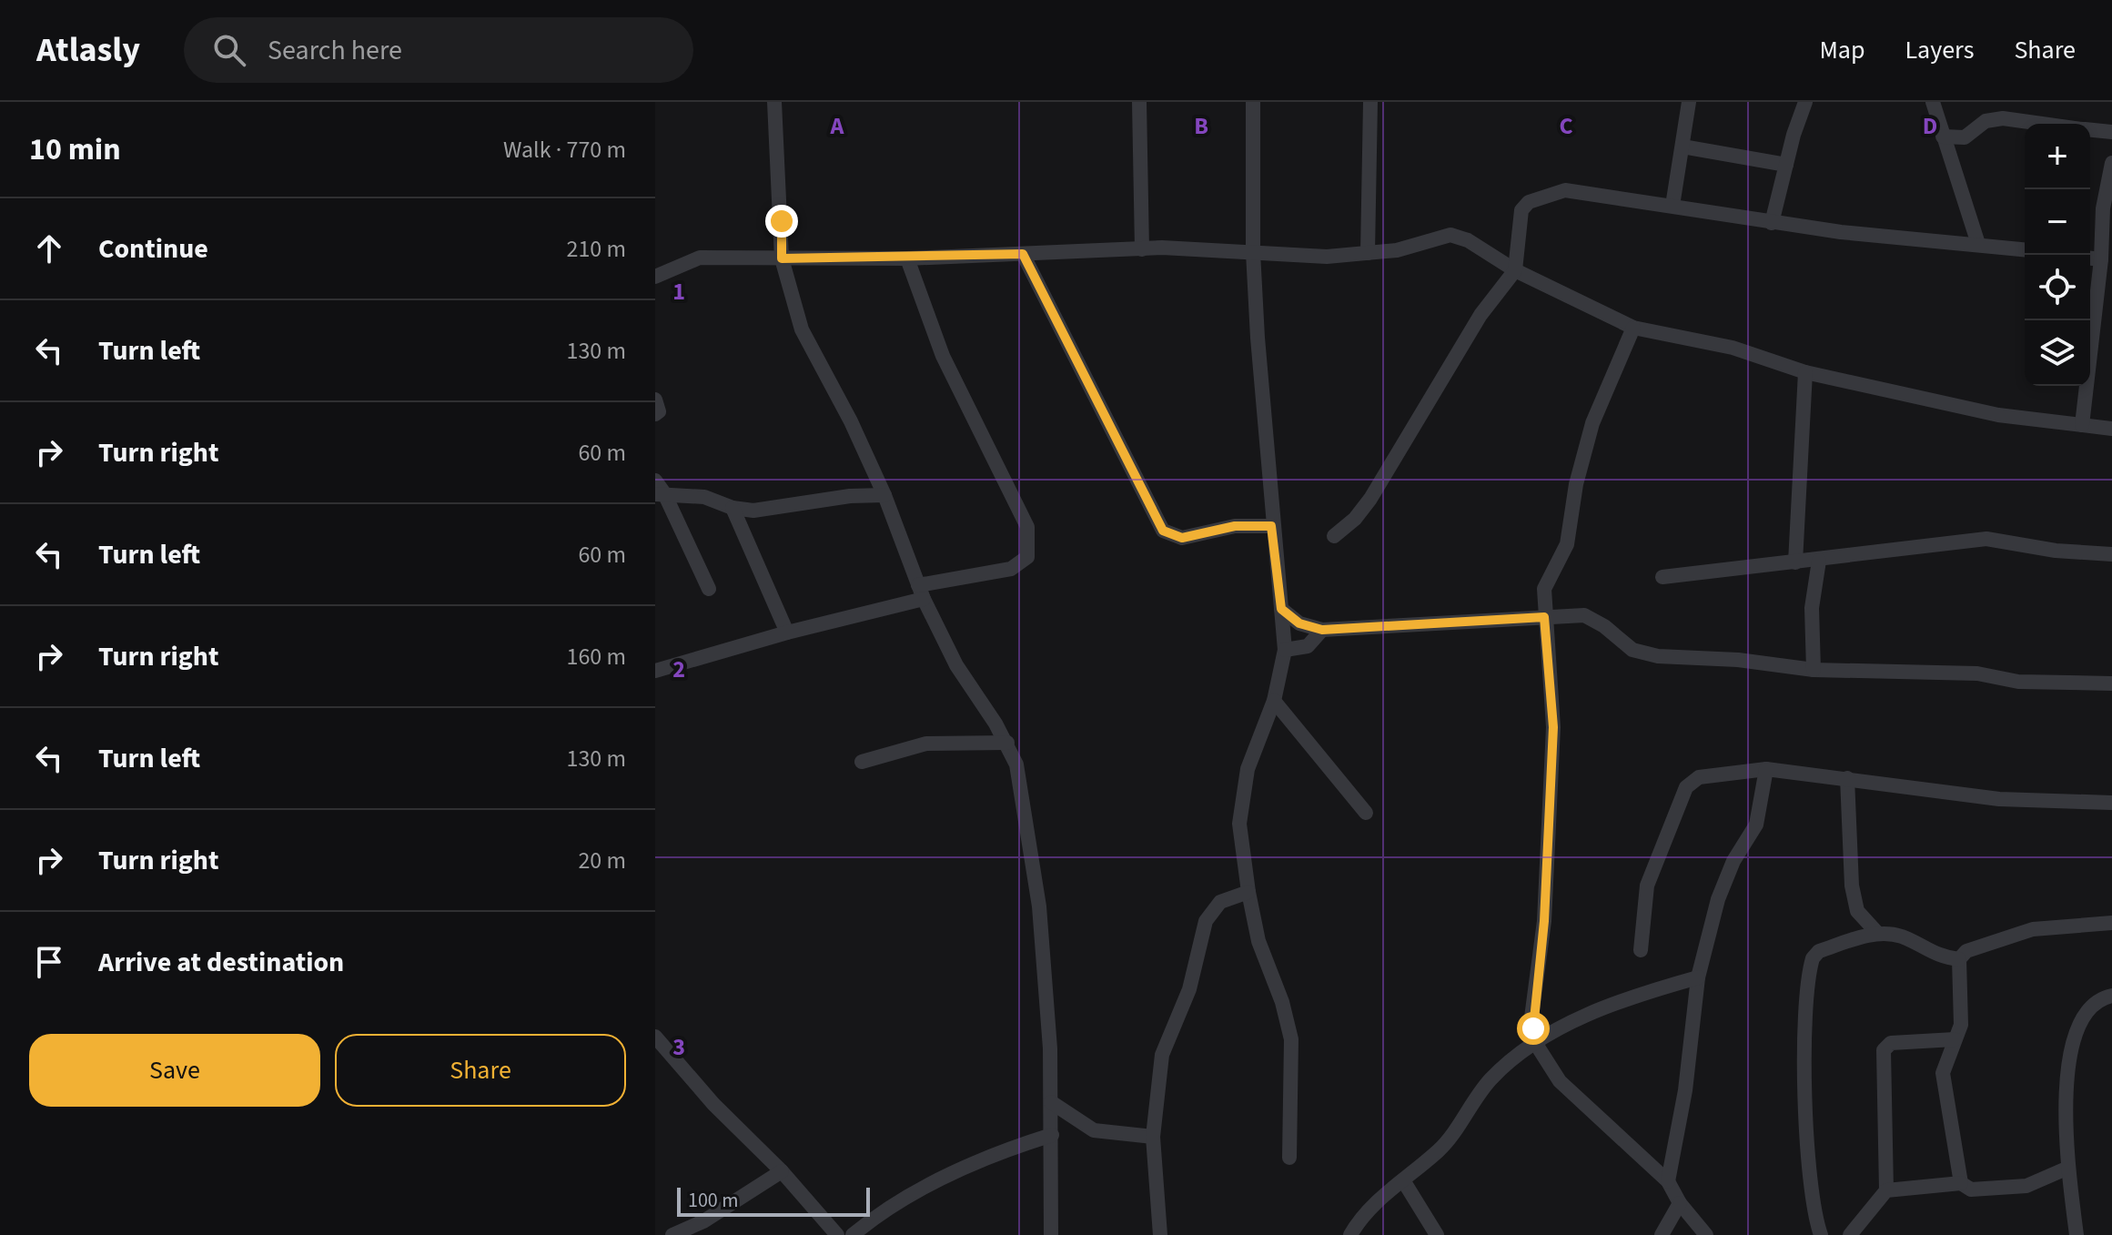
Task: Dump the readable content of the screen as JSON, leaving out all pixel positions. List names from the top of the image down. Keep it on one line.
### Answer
{"scale_bar":"100 m","page":{"header":"Atlasly","search":"Search here","nav":["Map","Layers","Share"],"heading":["10 min","Walk · 770 m"],"map_buttons":["+","−"],"list":[["Continue","210 m"],["Turn left","130 m"],["Turn right","60 m"],["Turn left","60 m"],["Turn right","160 m"],["Turn left","130 m"],["Turn right","20 m"],"Arrive at destination"],"buttons":["Save","Share"],"scale":"100 m"},"grid":{"columns":["A","B","C","D"],"rows":["1","2","3"]}}
